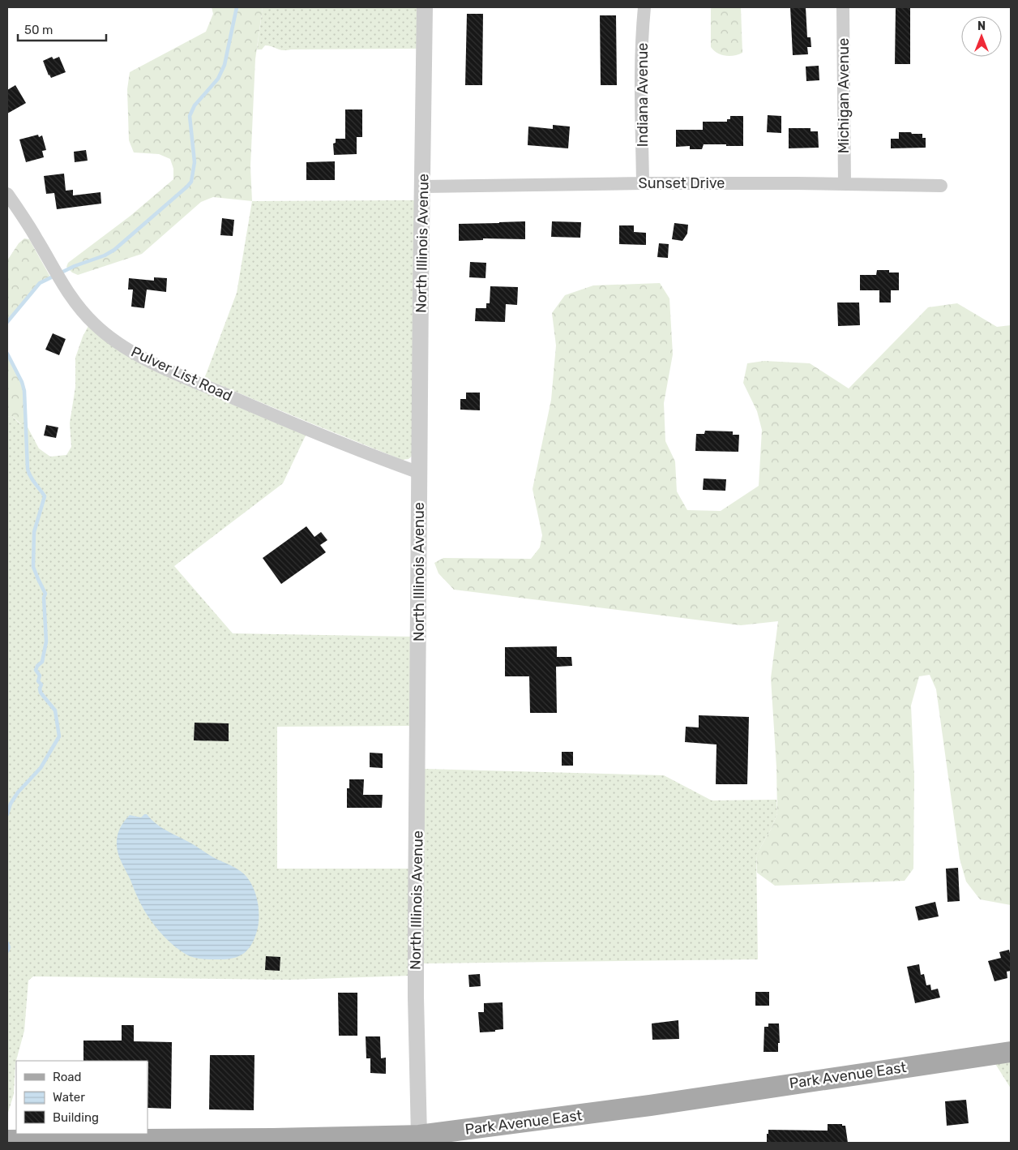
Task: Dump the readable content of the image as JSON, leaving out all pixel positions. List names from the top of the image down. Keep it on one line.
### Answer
{"streets":{"main road":["Park Avenue East"],"street":["Indiana Avenue","Michigan Avenue","Sunset Drive","North Illinois Avenue","Pulver List Road"]},"crossings":[["Indiana Avenue","Sunset Drive"],["Michigan Avenue","Sunset Drive"],["Sunset Drive","North Illinois Avenue"],["North Illinois Avenue","Pulver List Road"],["North Illinois Avenue","Park Avenue East"]],"legend":["Road","Water","Building"],"scale_bar":"50 m","north":"top"}
